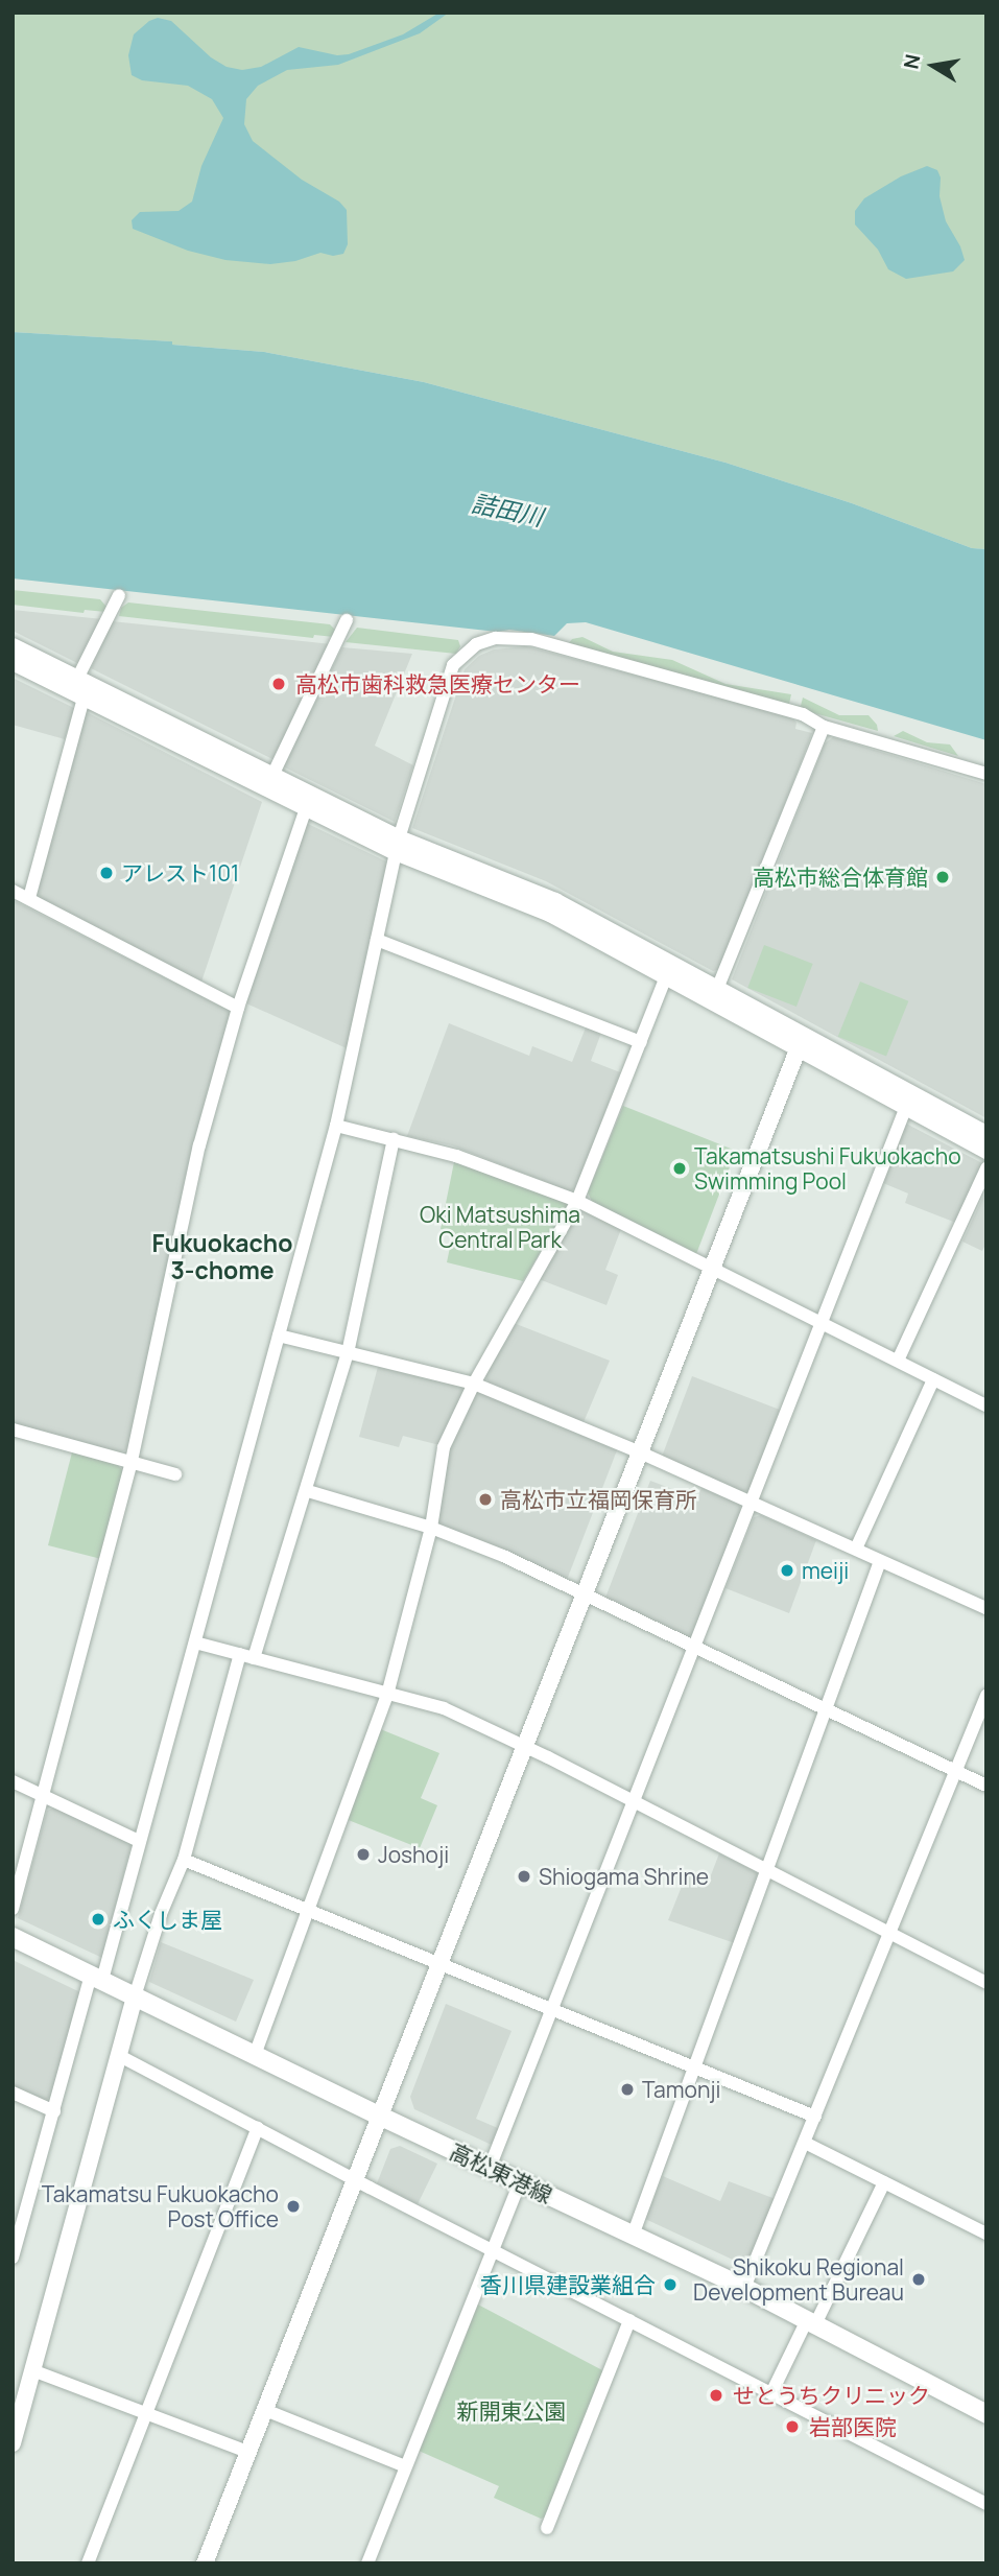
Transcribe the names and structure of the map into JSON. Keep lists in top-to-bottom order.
{
  "streets": {
    "main road": ["高松東港線"]
  },
  "districts": ["Fukuokacho 3-chome"],
  "water": ["詰田川"],
  "parks": ["Oki Matsushima Central Park", "新開東公園"],
  "places": [
    "高松市歯科救急医療センター",
    "アレスト101",
    "高松市総合体育館",
    "Takamatsushi Fukuokacho Swimming Pool",
    "高松市立福岡保育所",
    "meiji",
    "Joshoji",
    "Shiogama Shrine",
    "ふくしま屋",
    "Tamonji",
    "Takamatsu Fukuokacho Post Office",
    "Shikoku Regional Development Bureau",
    "香川県建設業組合",
    "せとうちクリニック",
    "岩部医院"
  ],
  "north": "left"
}
